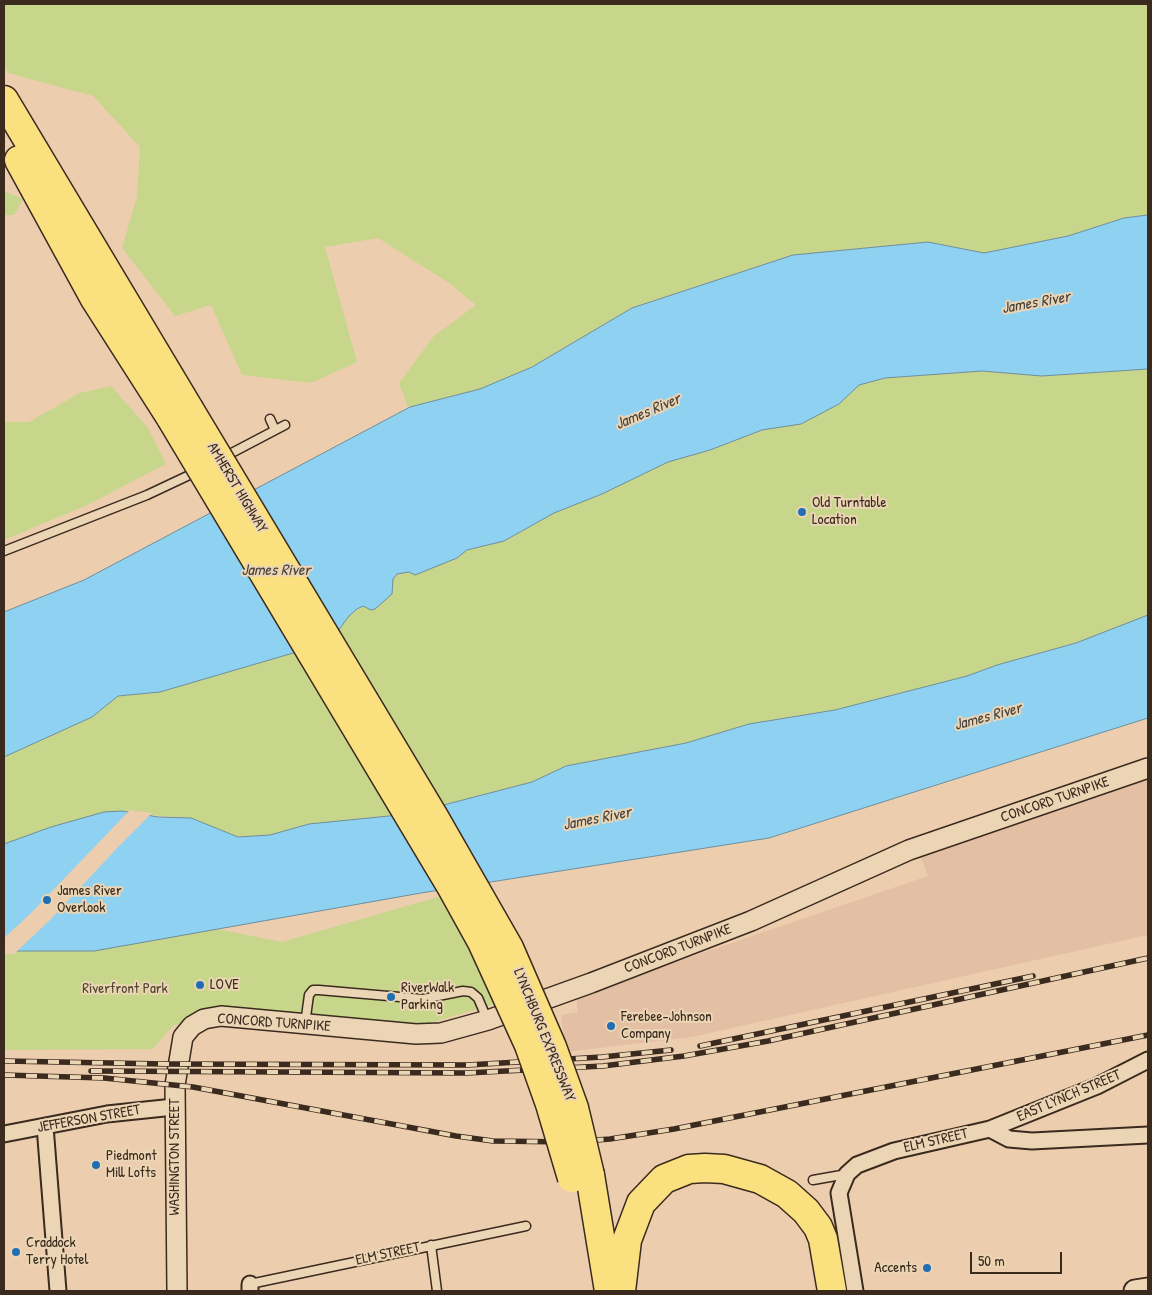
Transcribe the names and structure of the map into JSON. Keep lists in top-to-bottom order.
{
  "streets": {
    "highway": ["AMHERST HIGHWAY", "LYNCHBURG EXPRESSWAY"],
    "street": [
      "CONCORD TURNPIKE",
      "EAST LYNCH STREET",
      "JEFFERSON STREET",
      "ELM STREET",
      "WASHINGTON STREET"
    ]
  },
  "crossings": [
    ["AMHERST HIGHWAY", "LYNCHBURG EXPRESSWAY"],
    ["CONCORD TURNPIKE", "WASHINGTON STREET"],
    ["EAST LYNCH STREET", "ELM STREET"],
    ["JEFFERSON STREET", "WASHINGTON STREET"]
  ],
  "water": ["James River"],
  "parks": ["Riverfront Park"],
  "places": [
    "Old Turntable Location",
    "James River Overlook",
    "LOVE",
    "RiverWalk Parking",
    "Ferebee-Johnson Company",
    "Piedmont Mill Lofts",
    "Craddock Terry Hotel",
    "Accents"
  ],
  "scale_bar": "50 m"
}
